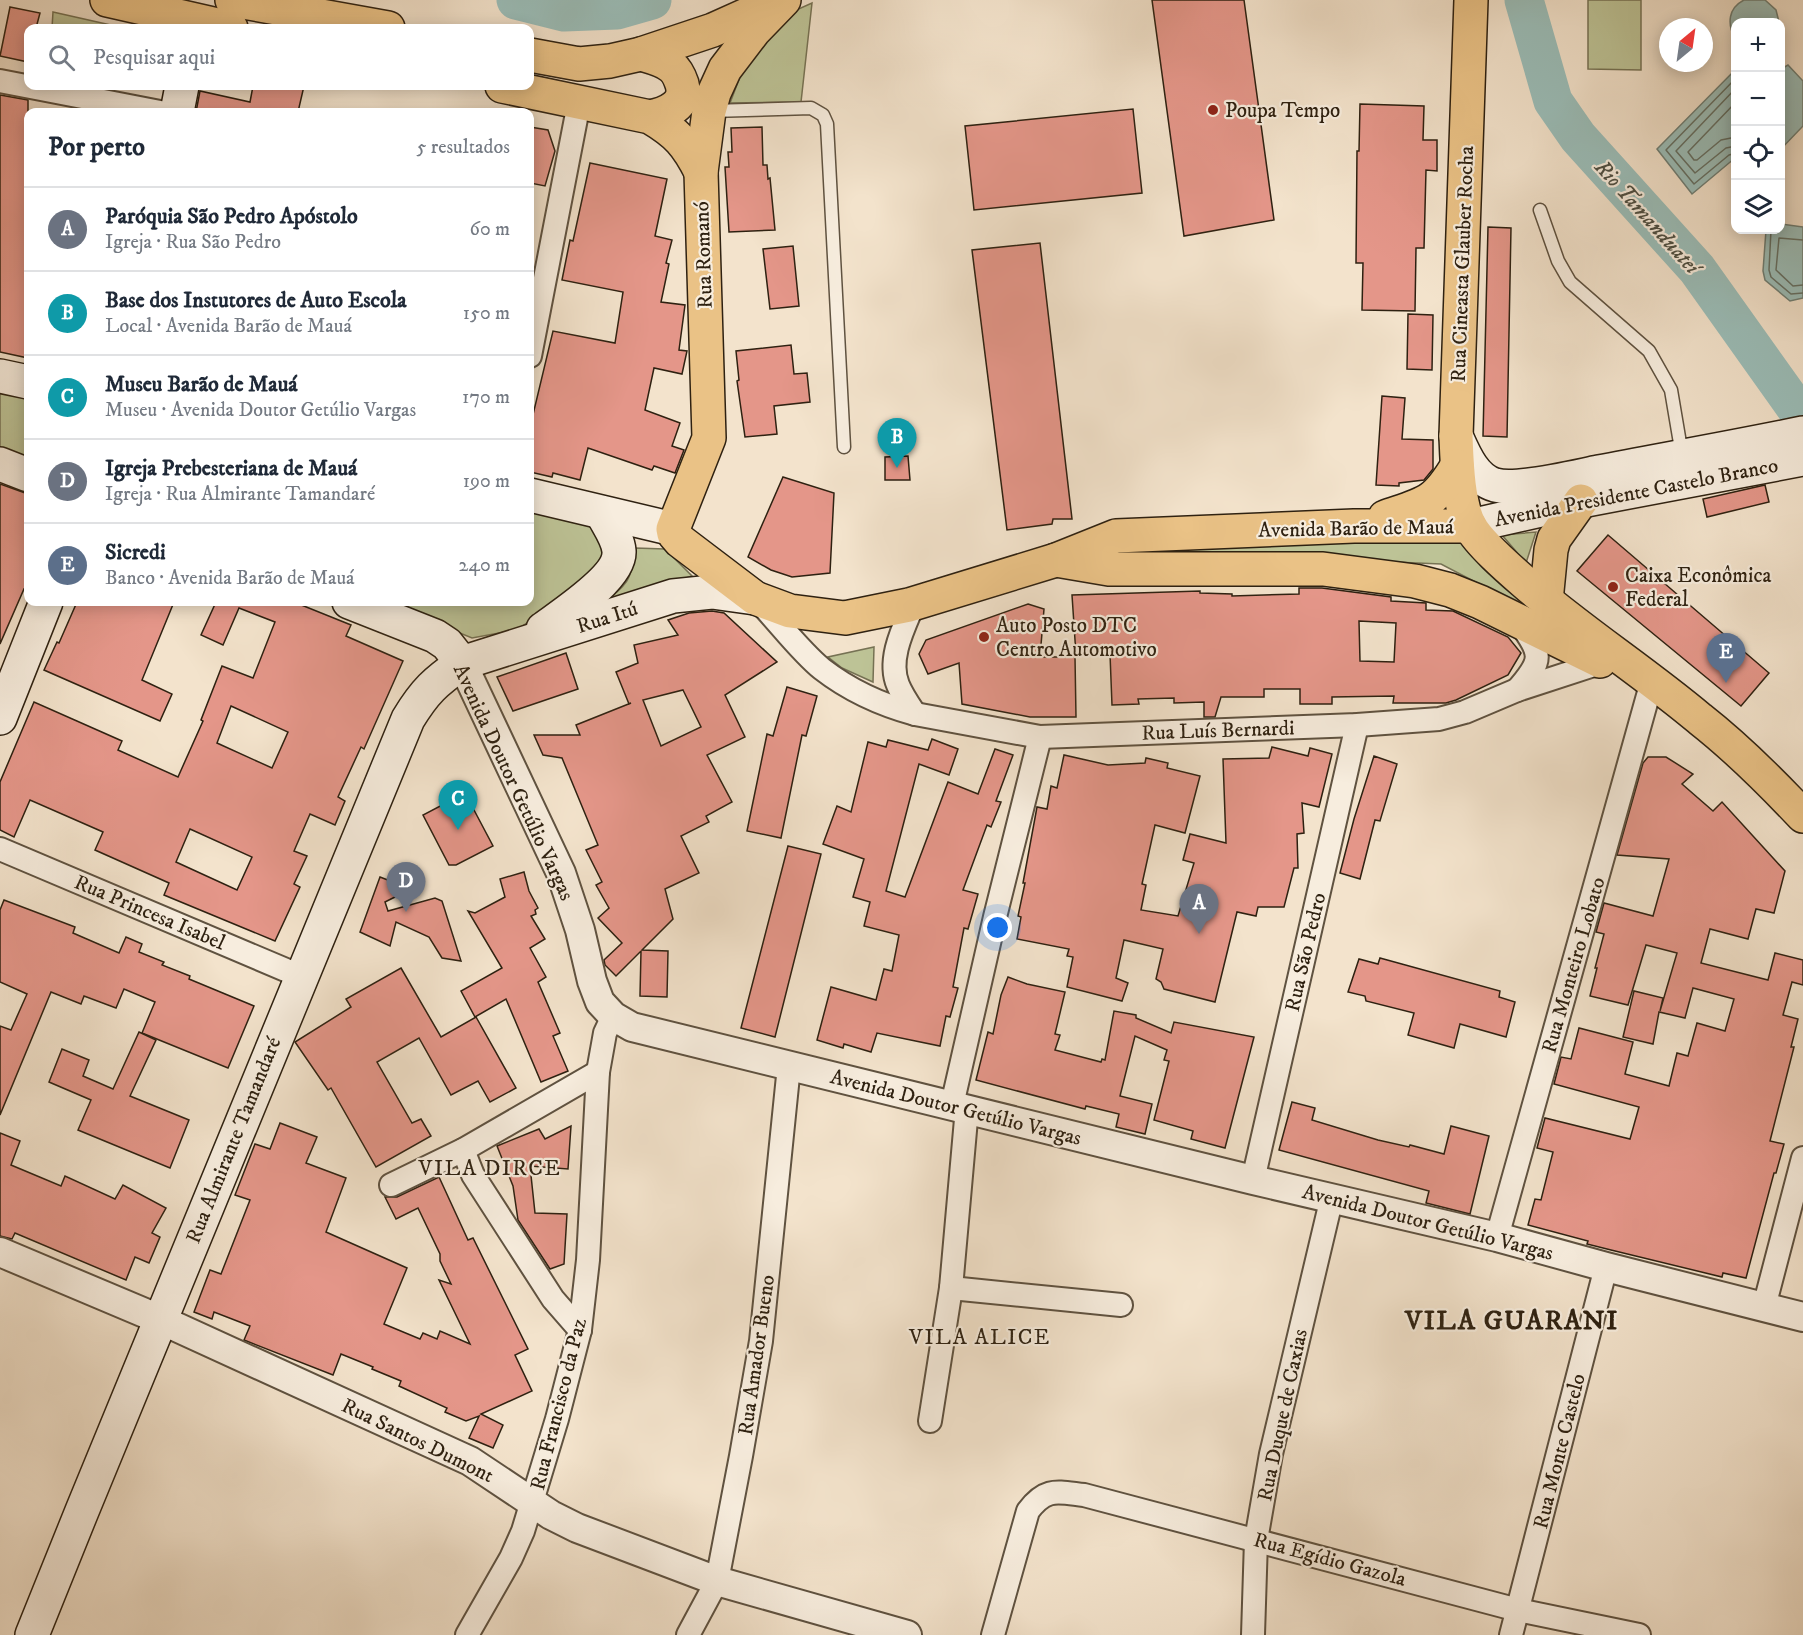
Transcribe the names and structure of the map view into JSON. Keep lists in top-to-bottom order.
{
  "streets": {
    "main road": [
      "Rua Romanó",
      "Rua Cineasta Glauber Rocha",
      "Avenida Presidente Castelo Branco",
      "Avenida Barão de Mauá",
      "Rua Itú",
      "Avenida Doutor Getúlio Vargas",
      "Rua Almirante Tamandaré"
    ],
    "street": [
      "Rua Luís Bernardi",
      "Rua Princesa Isabel",
      "Rua São Pedro",
      "Rua Monteiro Lobato",
      "Rua Amador Bueno",
      "Rua Francisco da Paz",
      "Rua Duque de Caxias",
      "Rua Santos Dumont",
      "Rua Monte Castelo",
      "Rua Egídio Gazola"
    ]
  },
  "crossings": [
    ["Rua Romanó", "Avenida Barão de Mauá"],
    ["Rua Cineasta Glauber Rocha", "Avenida Presidente Castelo Branco"],
    ["Rua Cineasta Glauber Rocha", "Avenida Barão de Mauá"],
    ["Avenida Presidente Castelo Branco", "Avenida Barão de Mauá"],
    ["Avenida Barão de Mauá", "Rua Itú"],
    ["Avenida Barão de Mauá", "Rua Luís Bernardi"],
    ["Avenida Barão de Mauá", "Rua Monteiro Lobato"],
    ["Rua Itú", "Rua Luís Bernardi"],
    ["Rua Itú", "Avenida Doutor Getúlio Vargas"],
    ["Rua Itú", "Rua Almirante Tamandaré"],
    ["Rua Luís Bernardi", "Rua São Pedro"],
    ["Avenida Doutor Getúlio Vargas", "Rua São Pedro"],
    ["Avenida Doutor Getúlio Vargas", "Rua Monteiro Lobato"],
    ["Avenida Doutor Getúlio Vargas", "Rua Almirante Tamandaré"],
    ["Avenida Doutor Getúlio Vargas", "Rua Amador Bueno"],
    ["Avenida Doutor Getúlio Vargas", "Rua Francisco da Paz"],
    ["Avenida Doutor Getúlio Vargas", "Rua Duque de Caxias"],
    ["Avenida Doutor Getúlio Vargas", "Rua Monte Castelo"],
    ["Rua Princesa Isabel", "Rua Almirante Tamandaré"],
    ["Rua Almirante Tamandaré", "Rua Santos Dumont"],
    ["Rua Amador Bueno", "Rua Santos Dumont"],
    ["Rua Francisco da Paz", "Rua Santos Dumont"],
    ["Rua Duque de Caxias", "Rua Egídio Gazola"],
    ["Rua Monte Castelo", "Rua Egídio Gazola"]
  ],
  "districts": ["VILA DIRCE", "VILA GUARANI", "VILA ALICE"],
  "water": ["Rio Tamanduateí"],
  "places": ["Poupa Tempo", "Caixa Econômica Federal", "Auto Posto DTC Centro Automotivo"],
  "north": "top right",
  "page": {
    "map_buttons": ["+", "−"],
    "search": "Pesquisar aqui",
    "heading": ["Por perto", "5 resultados"],
    "list": [
      {
        "mark": "A",
        "name": "Paróquia São Pedro Apóstolo",
        "note": "Igreja · Rua São Pedro",
        "value": "60 m"
      },
      {
        "mark": "B",
        "name": "Base dos Instutores de Auto Escola",
        "note": "Local · Avenida Barão de Mauá",
        "value": "150 m"
      },
      {
        "mark": "C",
        "name": "Museu Barão de Mauá",
        "note": "Museu · Avenida Doutor Getúlio Vargas",
        "value": "170 m"
      },
      {
        "mark": "D",
        "name": "Igreja Prebesteriana de Mauá",
        "note": "Igreja · Rua Almirante Tamandaré",
        "value": "190 m"
      },
      {
        "mark": "E",
        "name": "Sicredi",
        "note": "Banco · Avenida Barão de Mauá",
        "value": "240 m"
      }
    ],
    "pins": [
      "B",
      "E",
      "C",
      "D",
      "A"
    ]
  }
}
